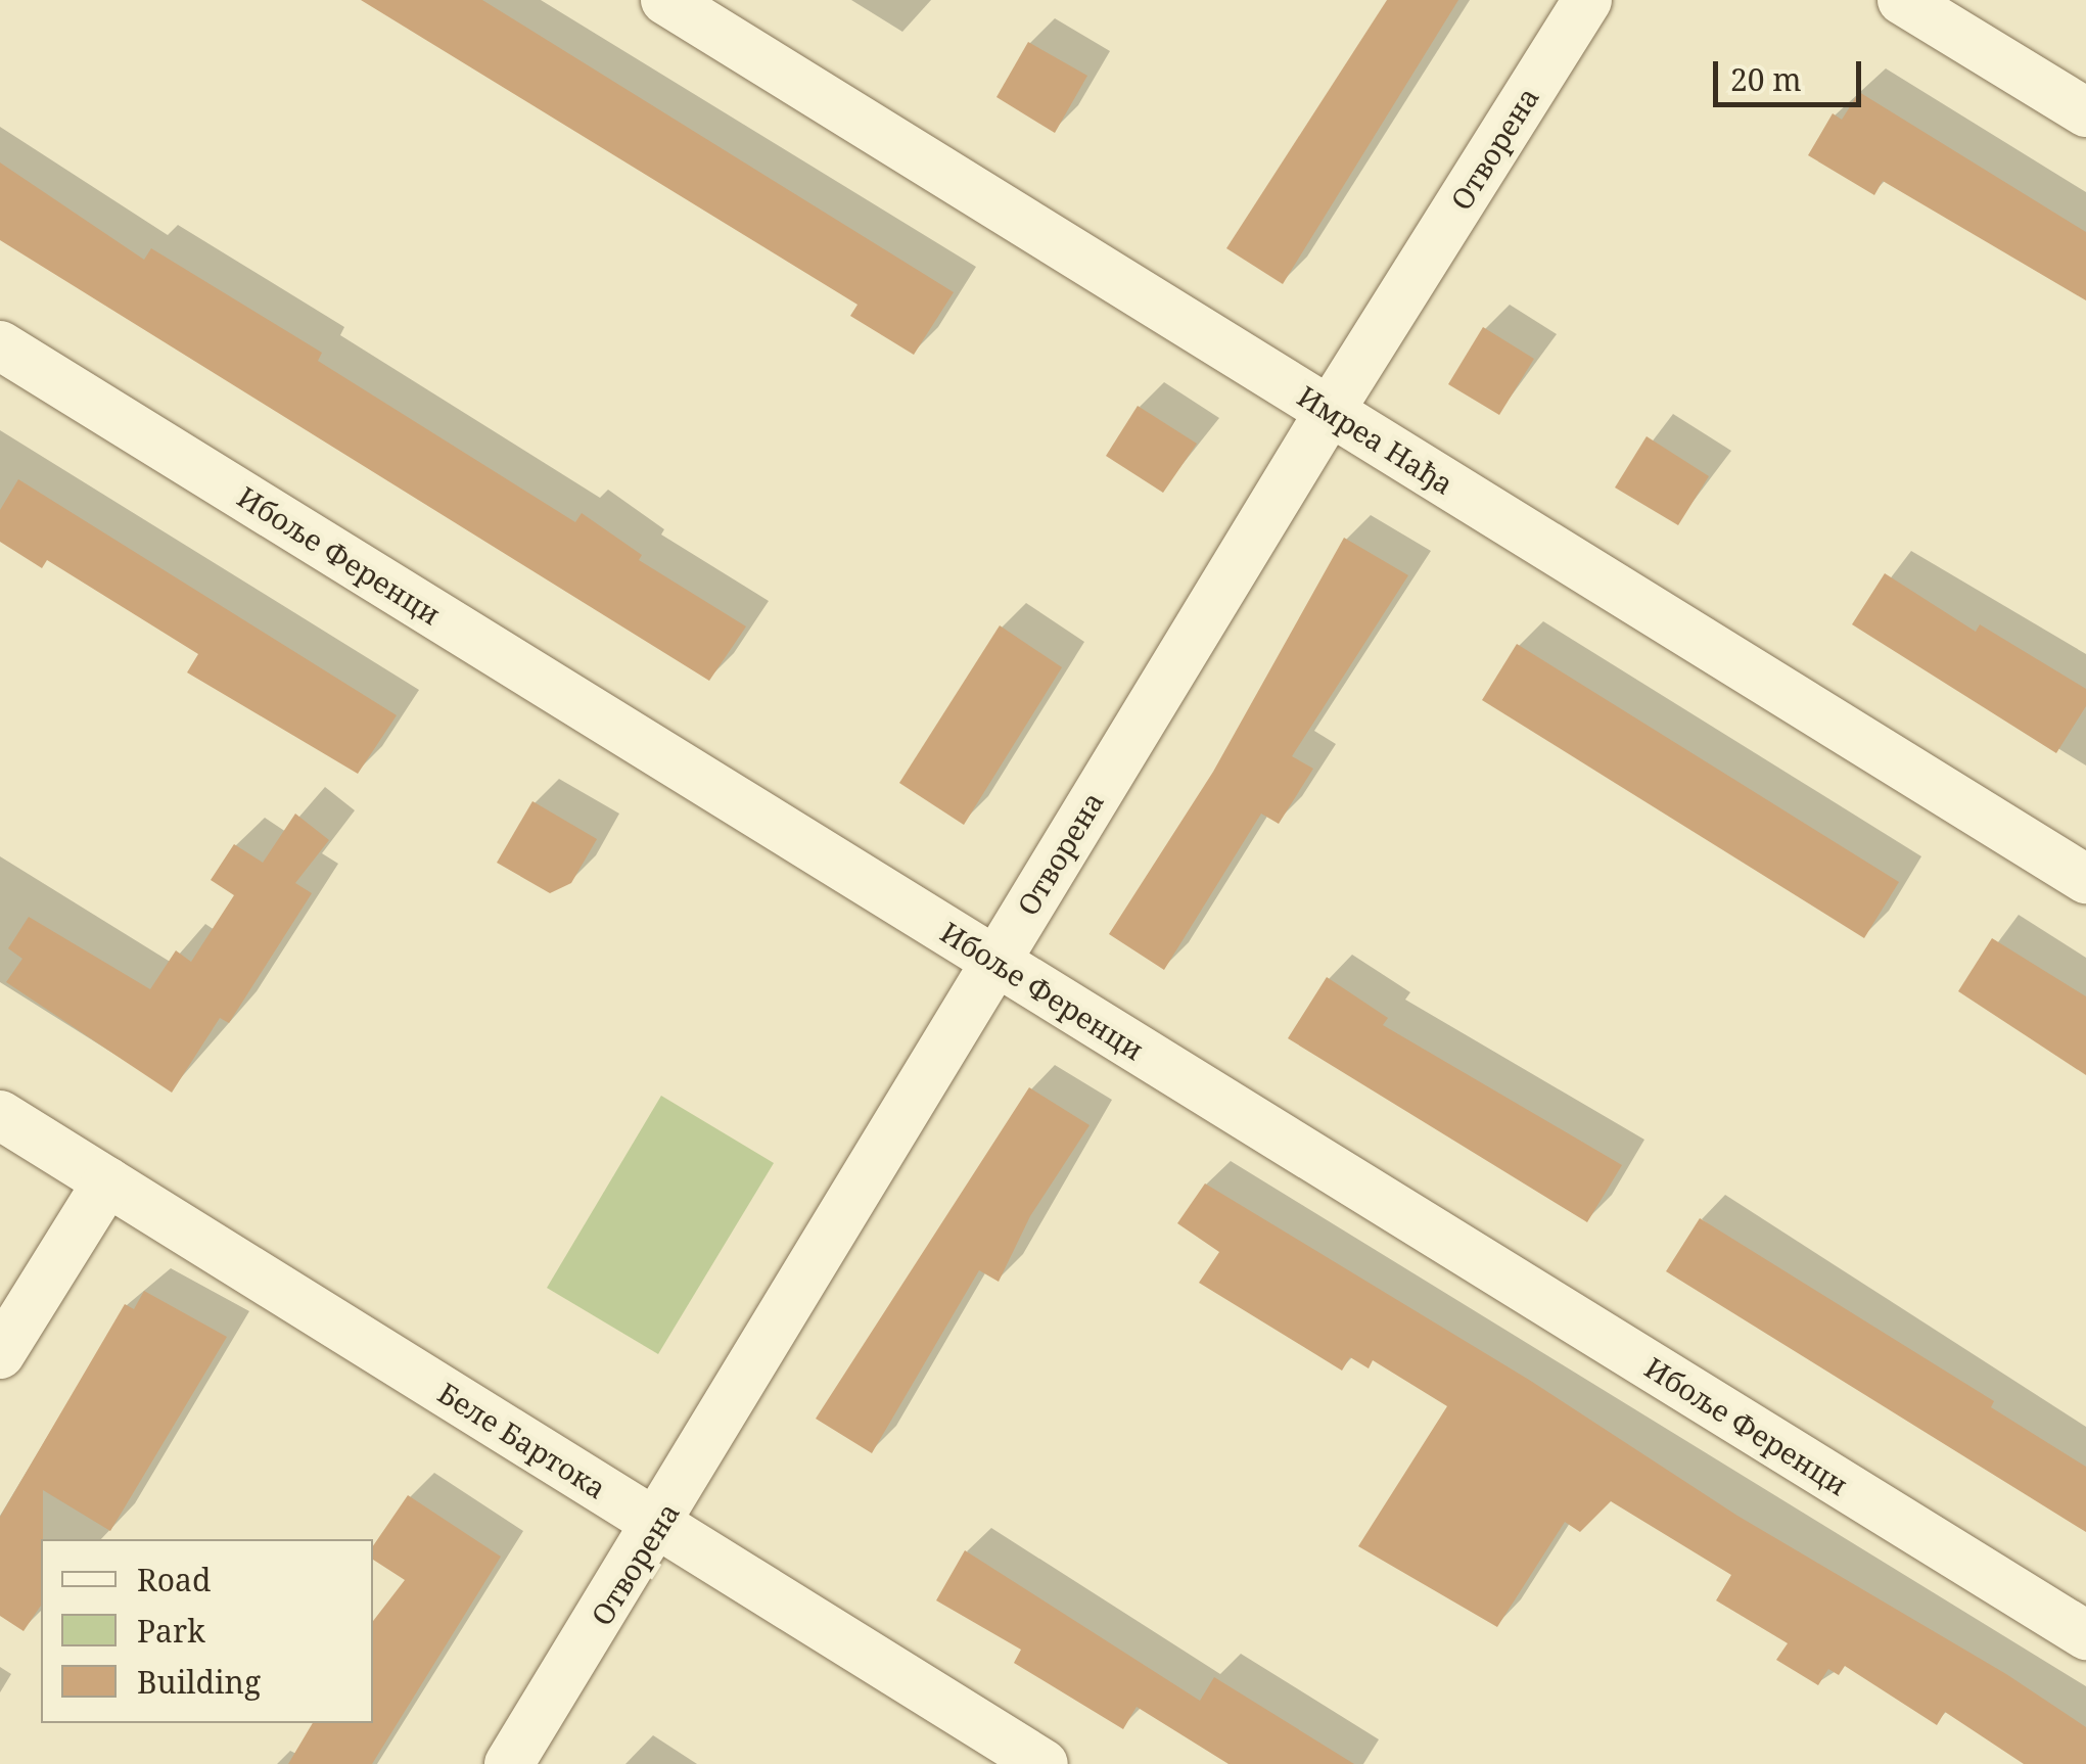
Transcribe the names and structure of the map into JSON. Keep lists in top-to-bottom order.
{
  "streets": {
    "street": [
      "Отворена",
      "Имреа Нађа",
      "Ибоље Ференци",
      "Беле Бартока"
    ]
  },
  "crossings": [
    ["Отворена", "Имреа Нађа"],
    ["Отворена", "Ибоље Ференци"],
    ["Отворена", "Беле Бартока"]
  ],
  "legend": ["Road", "Park", "Building"],
  "scale_bar": "20 m"
}
